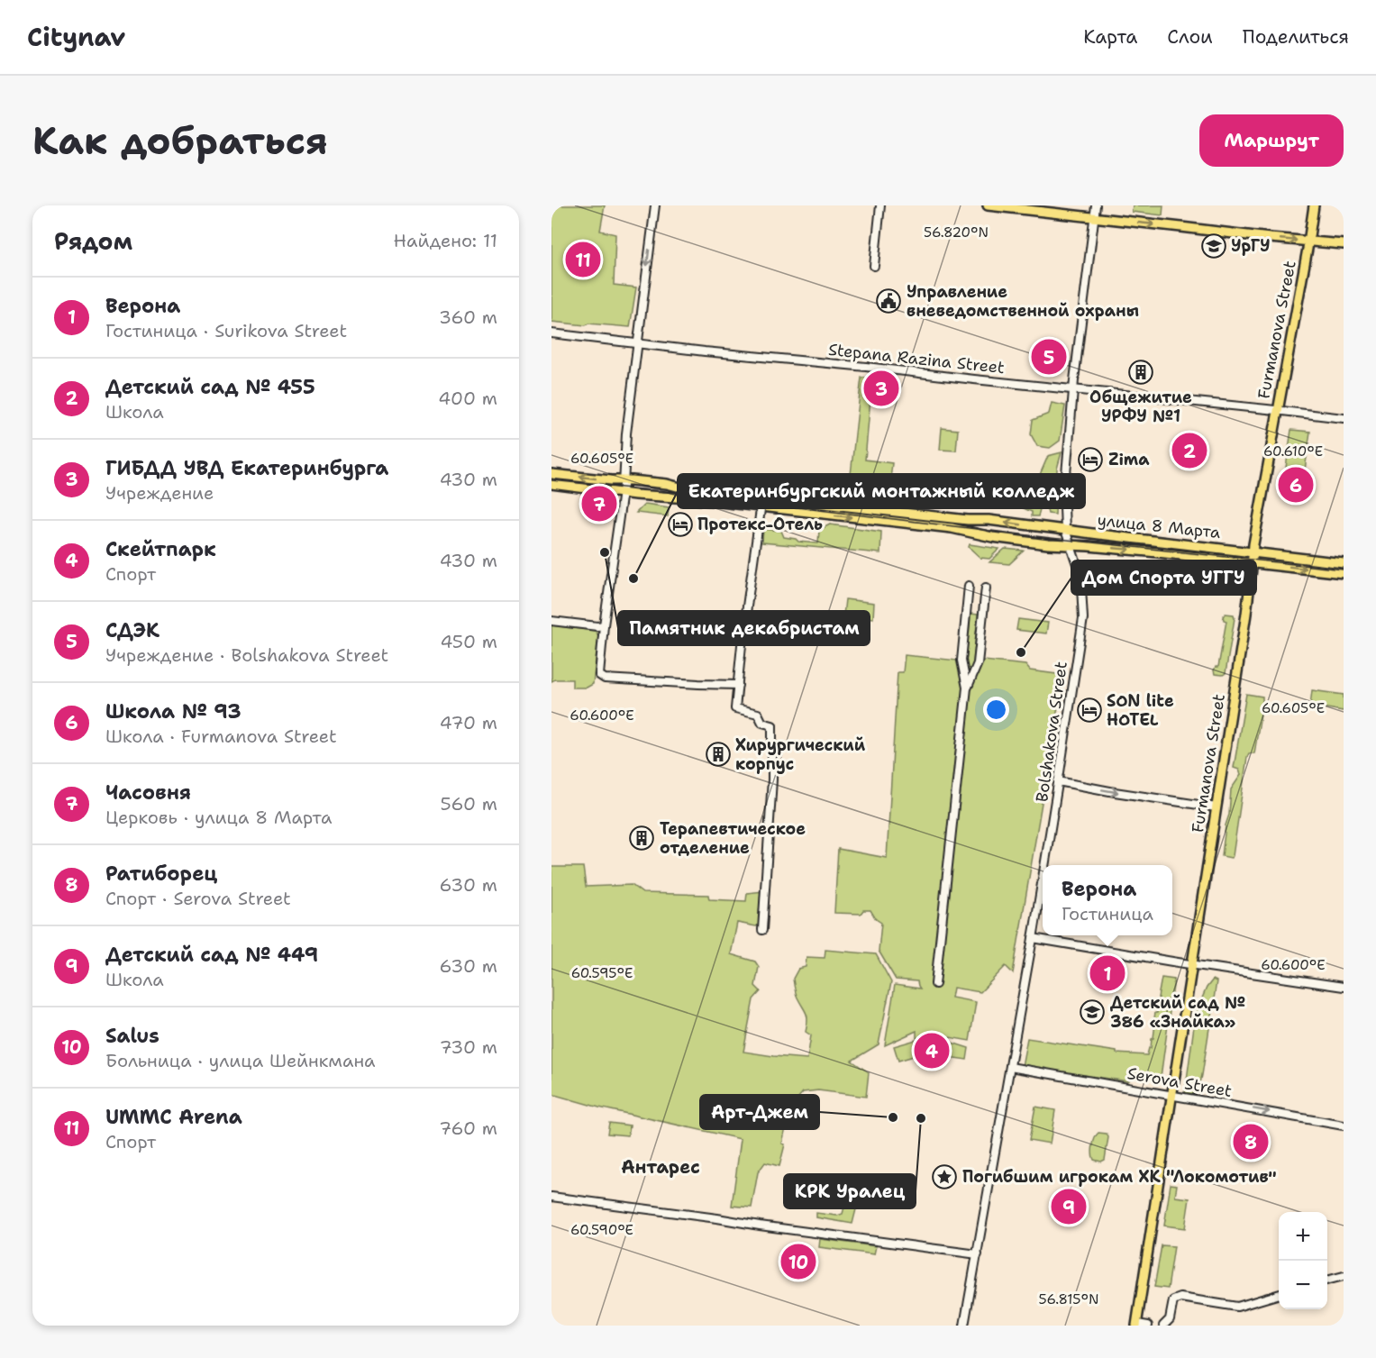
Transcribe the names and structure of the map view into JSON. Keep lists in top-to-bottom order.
{
  "streets": {
    "main road": ["Furmanova Street", "улица 8 Марта"],
    "street": ["Stepana Razina Street", "Bolshakova Street", "Serova Street"]
  },
  "crossings": [
    ["Furmanova Street", "Stepana Razina Street"],
    ["Furmanova Street", "улица 8 Марта"],
    ["Furmanova Street", "Serova Street"],
    ["Stepana Razina Street", "Bolshakova Street"],
    ["улица 8 Марта", "Bolshakova Street"],
    ["Bolshakova Street", "Serova Street"]
  ],
  "one_way": ["Serova Street"],
  "districts": ["Антарес"],
  "places": {
    "school or university": ["УрГУ", "Детский сад № 386 «Знайка»"],
    "public building": ["Управление вневедомственной охраны"],
    "building": ["Общежитие УРФУ №1", "Хирургический корпус", "Терапевтическое отделение"],
    "hotel": ["Zima", "Протекс-Отель", "SON lite HOTEL"],
    "other": [
      "Памятник декабристам",
      "Екатеринбургский монтажный колледж",
      "Дом Спорта УГГУ",
      "Арт-Джем",
      "КРК Уралец"
    ],
    "place": ["Погибшим игрокам ХК \"Локомотив\""]
  },
  "page": {
    "header": "Citynav",
    "nav": ["Карта", "Слои", "Поделиться"],
    "buttons": "Маршрут",
    "title": "Как добраться",
    "heading": ["Рядом", "Найдено: 11"],
    "pins": [
      "11",
      "5",
      "3",
      "2",
      "6",
      "7",
      "1",
      "4",
      "8",
      "9",
      "10"
    ],
    "list": [
      {
        "mark": "1",
        "name": "Верона",
        "note": "Гостиница · Surikova Street",
        "value": "360 m"
      },
      {
        "mark": "2",
        "name": "Детский сад № 455",
        "note": "Школа",
        "value": "400 m"
      },
      {
        "mark": "3",
        "name": "ГИБДД УВД Екатеринбурга",
        "note": "Учреждение",
        "value": "430 m"
      },
      {
        "mark": "4",
        "name": "Скейтпарк",
        "note": "Спорт",
        "value": "430 m"
      },
      {
        "mark": "5",
        "name": "СДЭК",
        "note": "Учреждение · Bolshakova Street",
        "value": "450 m"
      },
      {
        "mark": "6",
        "name": "Школа № 93",
        "note": "Школа · Furmanova Street",
        "value": "470 m"
      },
      {
        "mark": "7",
        "name": "Часовня",
        "note": "Церковь · улица 8 Марта",
        "value": "560 m"
      },
      {
        "mark": "8",
        "name": "Ратиборец",
        "note": "Спорт · Serova Street",
        "value": "630 m"
      },
      {
        "mark": "9",
        "name": "Детский сад № 449",
        "note": "Школа",
        "value": "630 m"
      },
      {
        "mark": "10",
        "name": "Salus",
        "note": "Больница · улица Шейнкмана",
        "value": "730 m"
      },
      {
        "mark": "11",
        "name": "UMMC Arena",
        "note": "Спорт",
        "value": "760 m"
      }
    ],
    "popup": ["Верона", "Гостиница"],
    "map_buttons": ["+", "−"]
  },
  "coordinates": [
    "56.820°N",
    "60.610°E",
    "60.605°E",
    "60.600°E",
    "60.595°E",
    "60.590°E",
    "56.815°N"
  ]
}
